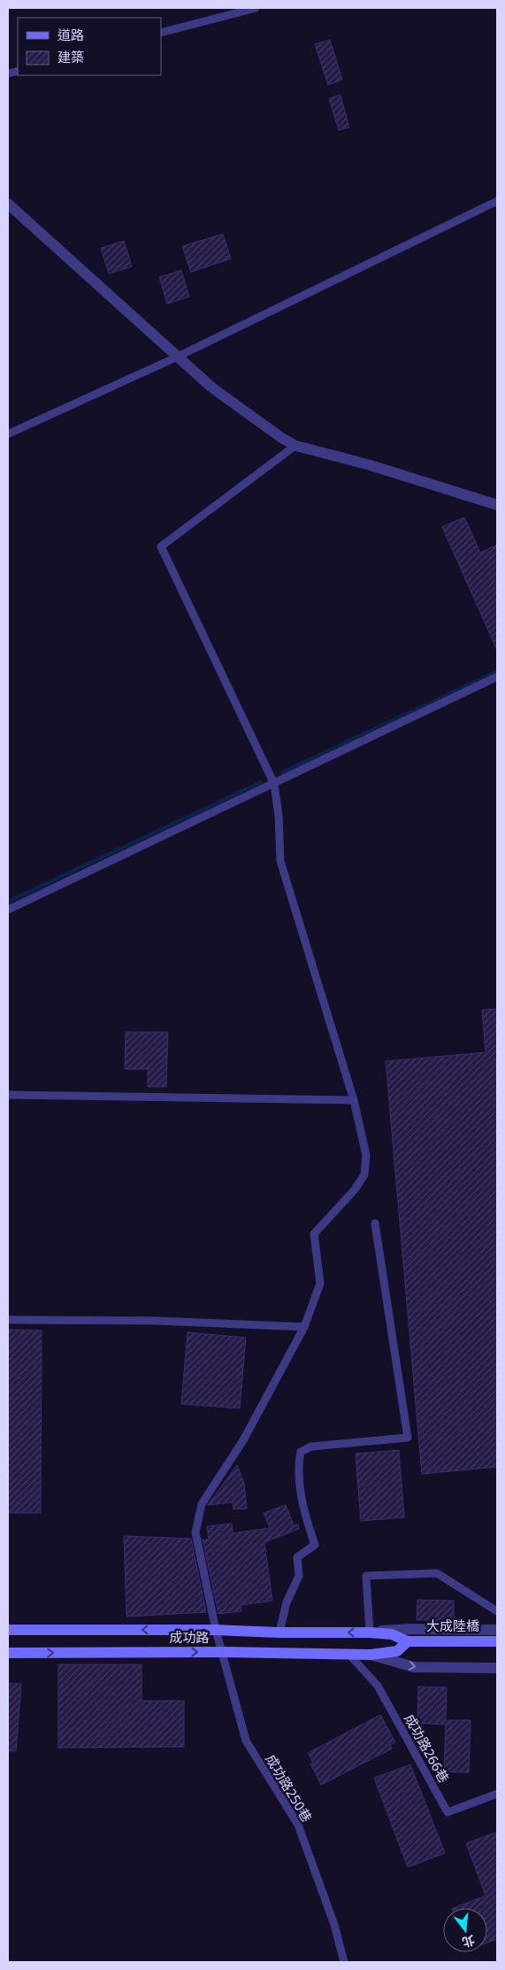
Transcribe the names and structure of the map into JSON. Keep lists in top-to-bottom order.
{
  "streets": {
    "main road": ["大成陸橋", "成功路"],
    "lane": ["成功路266巷", "成功路250巷"]
  },
  "crossings": [
    ["大成陸橋", "成功路"],
    ["成功路", "成功路266巷"],
    ["成功路", "成功路250巷"]
  ],
  "legend": ["道路", "建築"],
  "north": "bottom"
}
